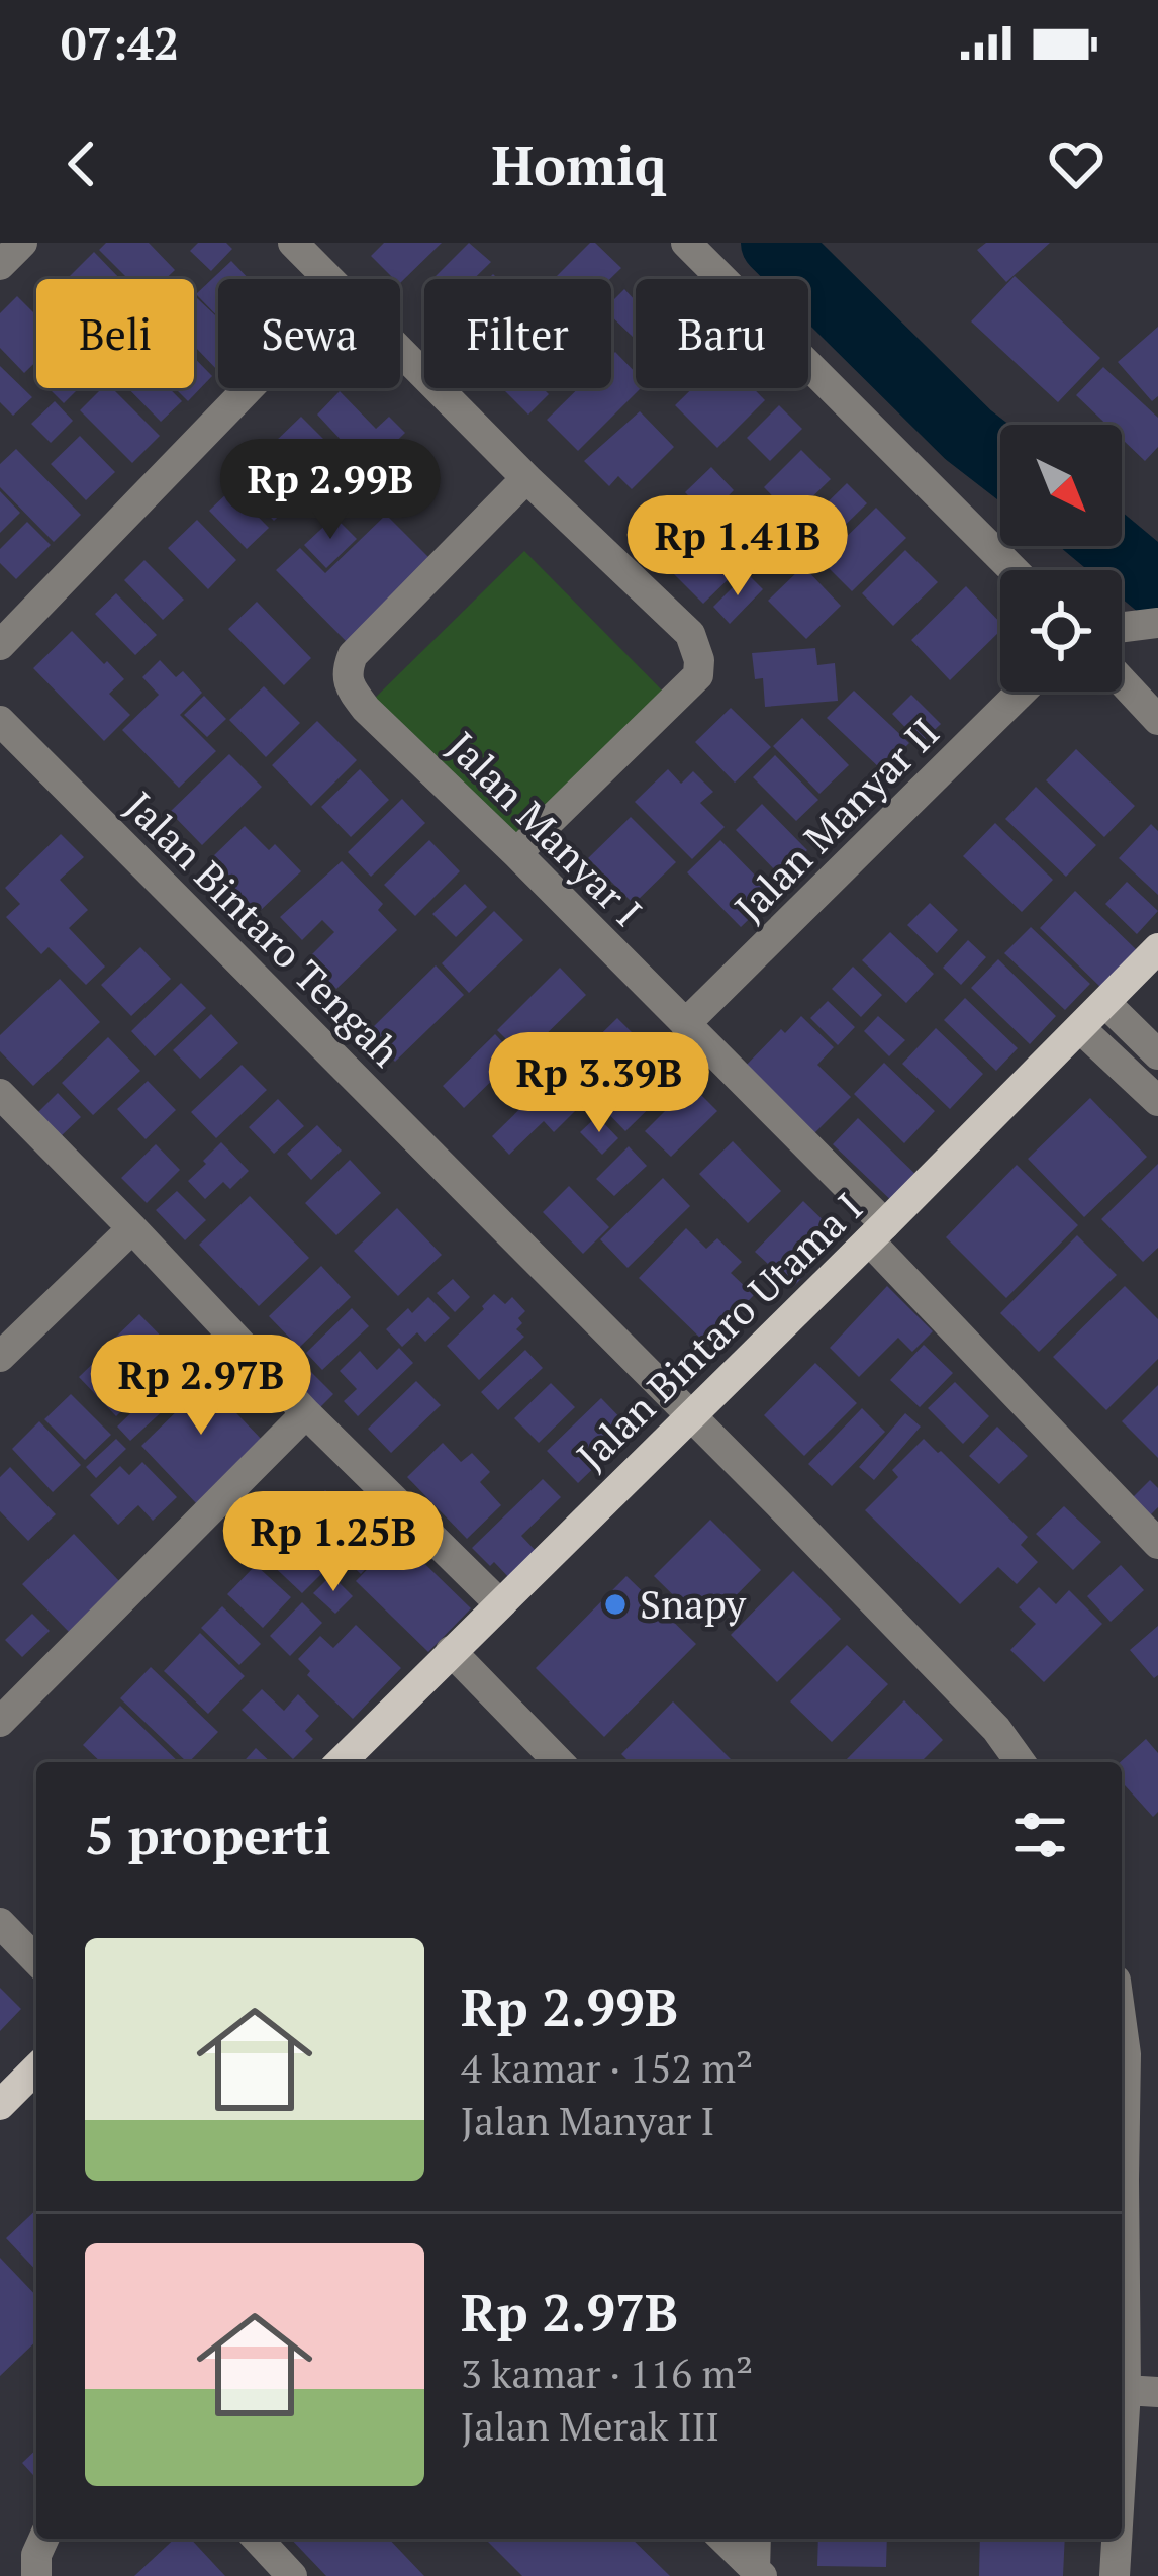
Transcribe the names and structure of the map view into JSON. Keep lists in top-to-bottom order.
{
  "streets": {
    "main road": ["Jalan Bintaro Utama I"],
    "street": ["Jalan Manyar II", "Jalan Manyar I", "Jalan Bintaro Tengah"]
  },
  "crossings": [
    ["Jalan Manyar II", "Jalan Manyar I"],
    ["Jalan Manyar I", "Jalan Bintaro Utama I"],
    ["Jalan Bintaro Tengah", "Jalan Bintaro Utama I"]
  ],
  "places": ["Snapy"],
  "north": "bottom right",
  "page": {
    "status": "07:42",
    "header": "Homiq",
    "chip": [
      "Beli",
      "Sewa",
      "Filter",
      "Baru"
    ],
    "price": [
      "Rp 2.99B",
      "Rp 1.41B",
      "Rp 3.39B",
      "Rp 2.97B",
      "Rp 1.25B"
    ],
    "heading": "5 properti",
    "list": [
      {
        "name": "Rp 2.99B",
        "note": "4 kamar · 152 m² · Jalan Manyar I"
      },
      {
        "name": "Rp 2.97B",
        "note": "3 kamar · 116 m² · Jalan Merak III"
      }
    ]
  }
}
